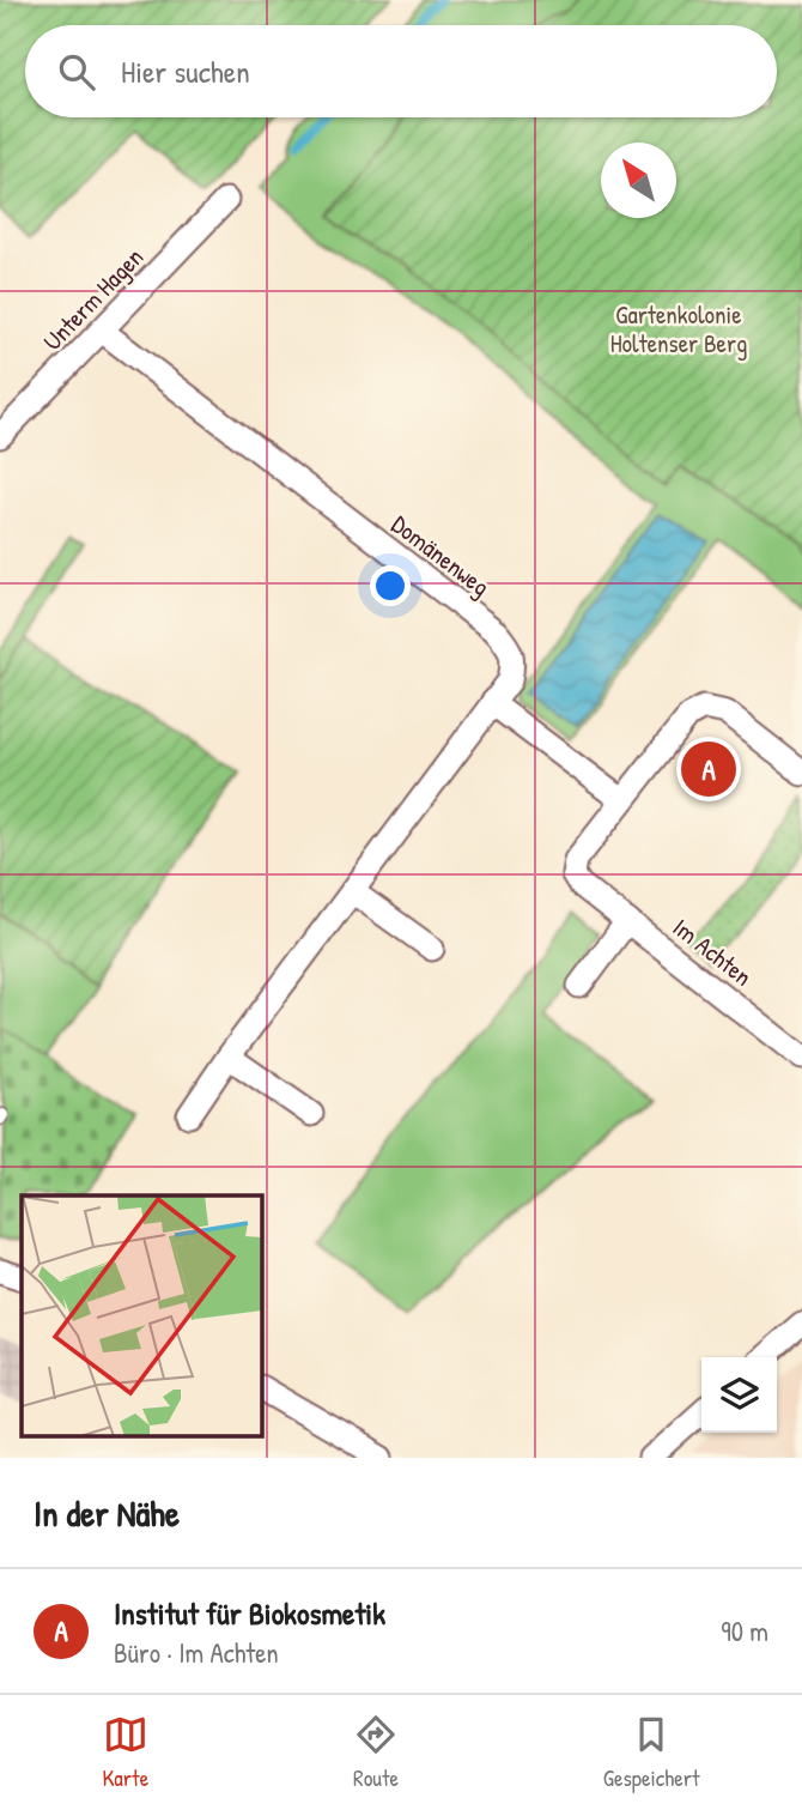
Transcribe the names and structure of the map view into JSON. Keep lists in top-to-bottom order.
{
  "streets": {
    "street": ["Unterm Hagen", "Domänenweg", "Im Achten"]
  },
  "crossings": [
    ["Unterm Hagen", "Domänenweg"]
  ],
  "parks": ["Gartenkolonie Holtenser Berg"],
  "north": "top left",
  "page": {
    "search": "Hier suchen",
    "pins": "A",
    "heading": "In der Nähe",
    "list": [
      {
        "mark": "A",
        "name": "Institut für Biokosmetik",
        "note": "Büro · Im Achten",
        "value": "90 m"
      }
    ],
    "nav": ["Karte", "Route", "Gespeichert"]
  }
}
